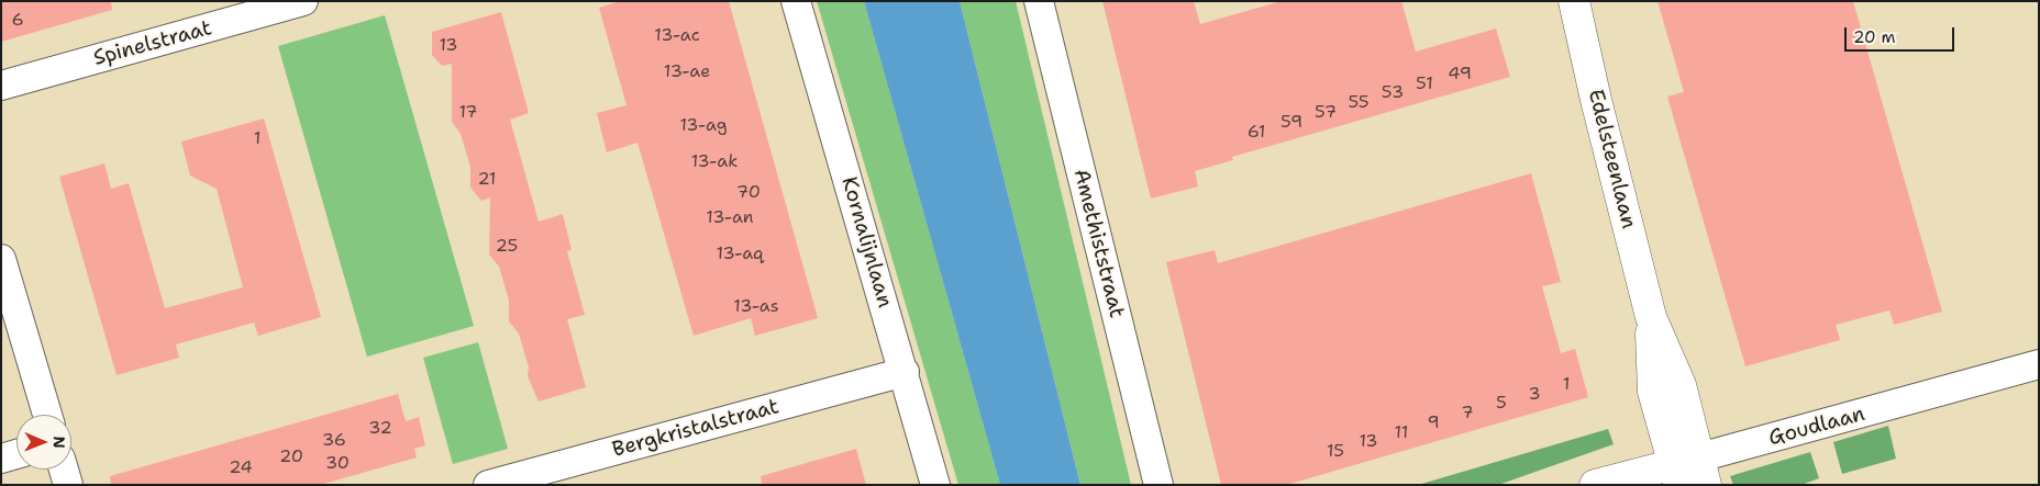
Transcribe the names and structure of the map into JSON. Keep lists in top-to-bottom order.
{
  "streets": {
    "street": [
      "Spinelstraat",
      "Edelsteenlaan",
      "Kornalijnlaan",
      "Amethiststraat",
      "Goudlaan",
      "Bergkristalstraat"
    ]
  },
  "crossings": [
    ["Edelsteenlaan", "Goudlaan"],
    ["Kornalijnlaan", "Bergkristalstraat"]
  ],
  "house_numbers": [
    "6",
    "13-ac",
    "13",
    "13-ae",
    "49",
    "51",
    "53",
    "55",
    "17",
    "57",
    "59",
    "13-ag",
    "61",
    "1",
    "13-ak",
    "21",
    "70",
    "13-an",
    "25",
    "13-aq",
    "13-as",
    "1",
    "3",
    "5",
    "7",
    "9",
    "32",
    "11",
    "36",
    "13",
    "15",
    "20",
    "30",
    "24"
  ],
  "scale_bar": "20 m",
  "north": "right"
}
